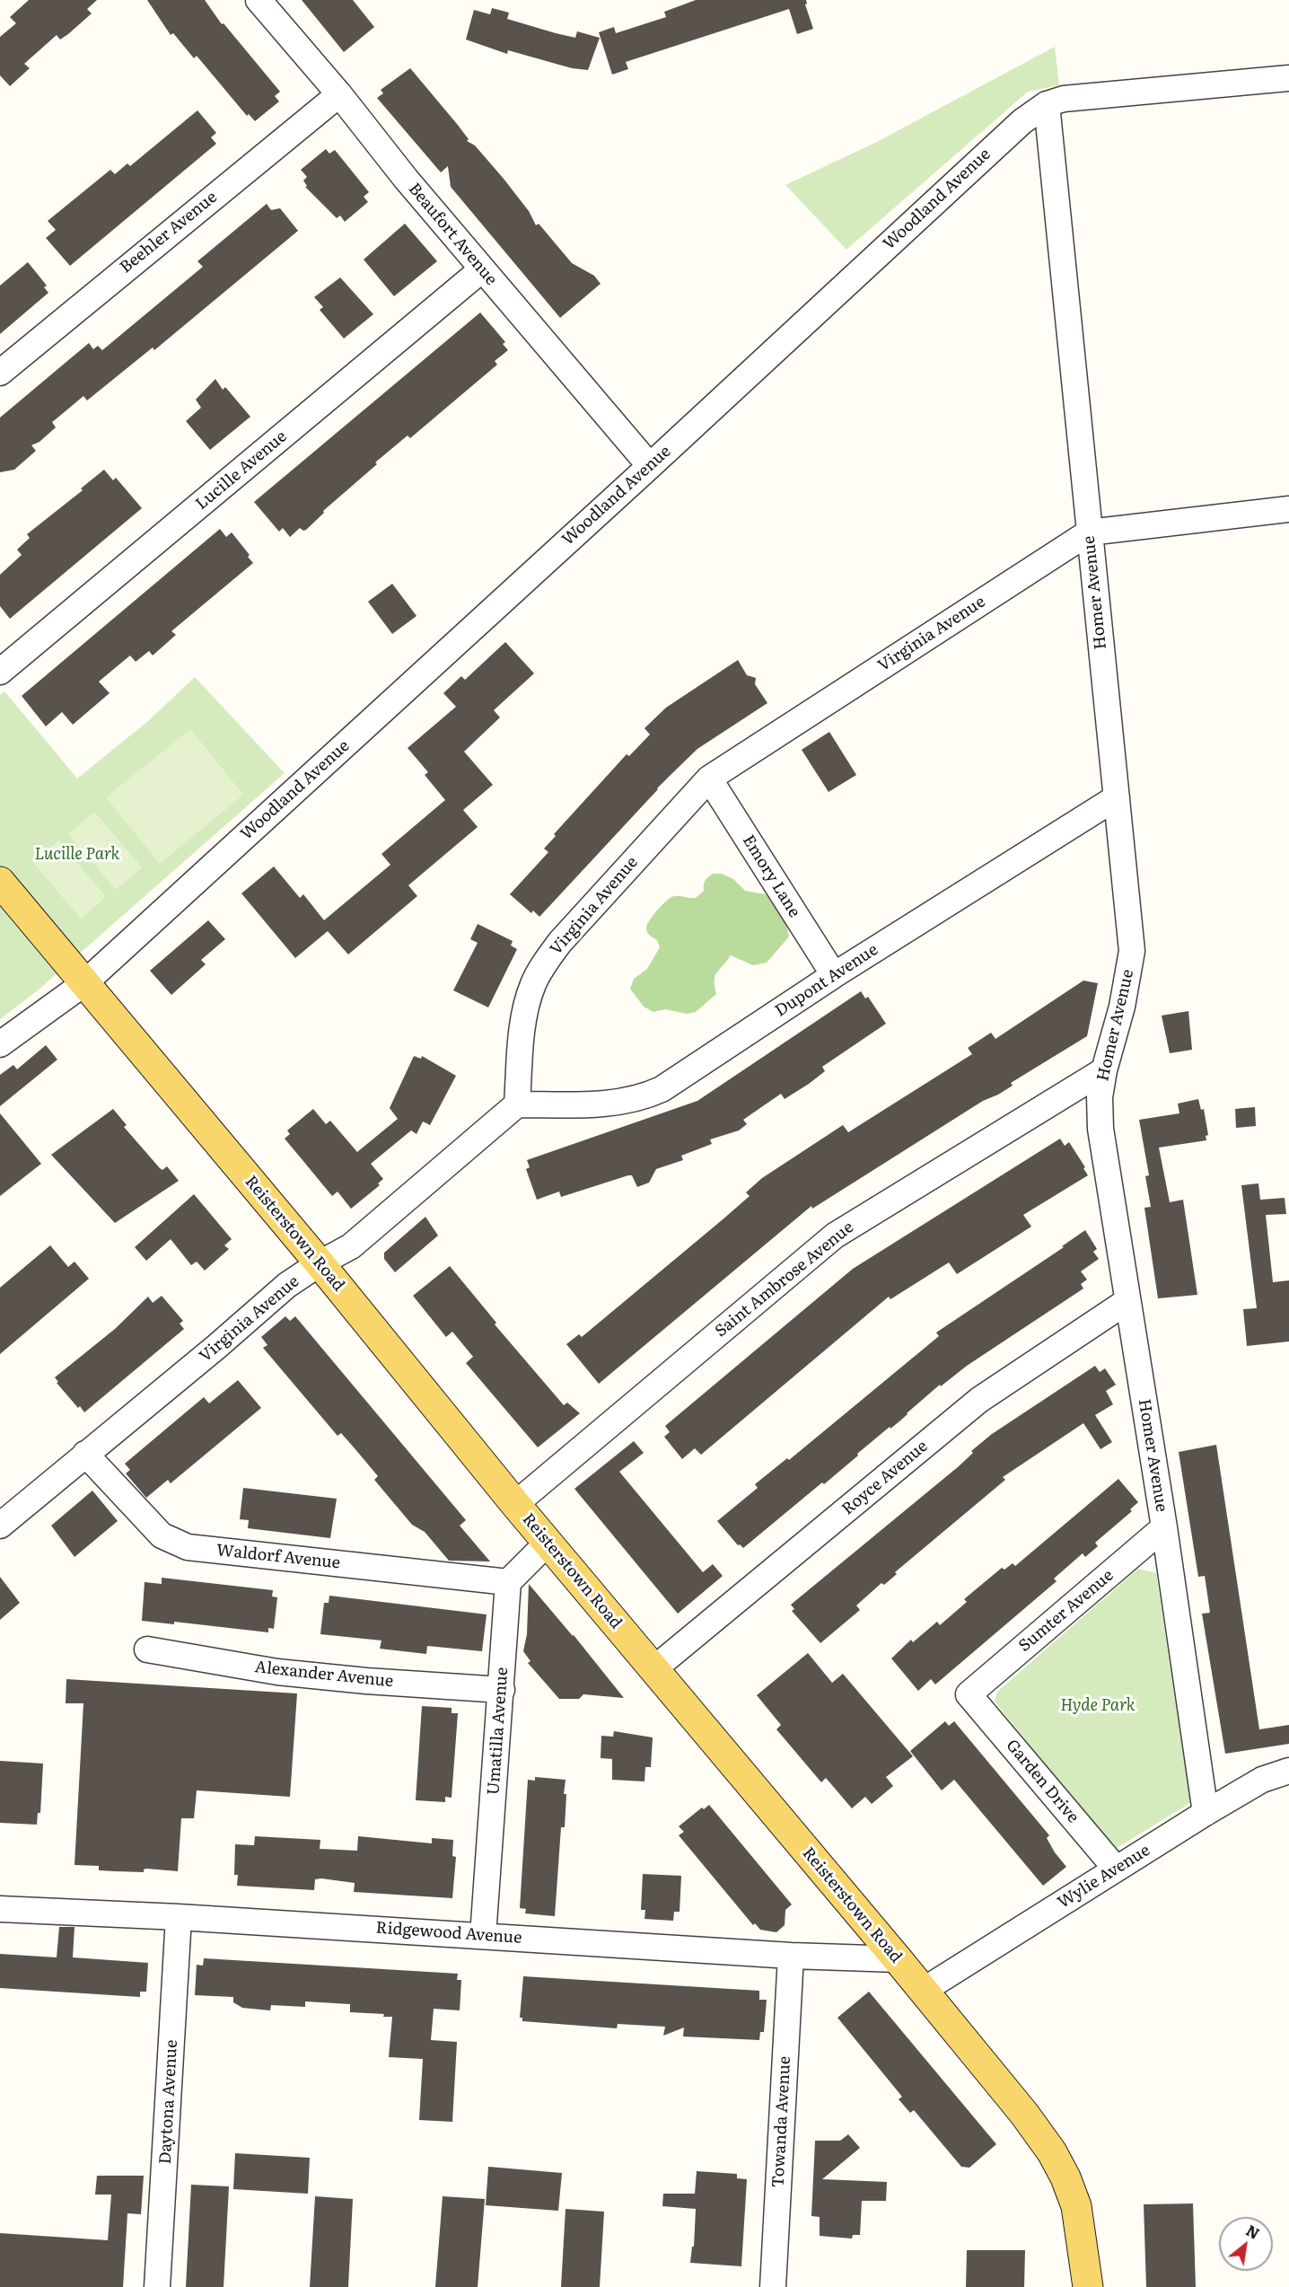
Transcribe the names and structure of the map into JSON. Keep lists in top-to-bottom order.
{
  "streets": {
    "main road": ["Reisterstown Road"],
    "street": [
      "Woodland Avenue",
      "Beehler Avenue",
      "Beaufort Avenue",
      "Lucille Avenue",
      "Homer Avenue",
      "Virginia Avenue",
      "Emory Lane",
      "Dupont Avenue",
      "Saint Ambrose Avenue",
      "Royce Avenue",
      "Waldorf Avenue",
      "Sumter Avenue",
      "Alexander Avenue",
      "Umatilla Avenue",
      "Garden Drive",
      "Wylie Avenue",
      "Ridgewood Avenue",
      "Daytona Avenue",
      "Towanda Avenue"
    ]
  },
  "crossings": [
    ["Woodland Avenue", "Beaufort Avenue"],
    ["Woodland Avenue", "Homer Avenue"],
    ["Woodland Avenue", "Reisterstown Road"],
    ["Beehler Avenue", "Beaufort Avenue"],
    ["Beaufort Avenue", "Lucille Avenue"],
    ["Homer Avenue", "Virginia Avenue"],
    ["Homer Avenue", "Dupont Avenue"],
    ["Homer Avenue", "Saint Ambrose Avenue"],
    ["Homer Avenue", "Royce Avenue"],
    ["Homer Avenue", "Sumter Avenue"],
    ["Homer Avenue", "Wylie Avenue"],
    ["Virginia Avenue", "Emory Lane"],
    ["Virginia Avenue", "Dupont Avenue"],
    ["Virginia Avenue", "Reisterstown Road"],
    ["Virginia Avenue", "Waldorf Avenue"],
    ["Emory Lane", "Dupont Avenue"],
    ["Reisterstown Road", "Saint Ambrose Avenue"],
    ["Reisterstown Road", "Royce Avenue"],
    ["Reisterstown Road", "Wylie Avenue"],
    ["Reisterstown Road", "Ridgewood Avenue"],
    ["Waldorf Avenue", "Umatilla Avenue"],
    ["Sumter Avenue", "Garden Drive"],
    ["Alexander Avenue", "Umatilla Avenue"],
    ["Umatilla Avenue", "Ridgewood Avenue"],
    ["Garden Drive", "Wylie Avenue"],
    ["Ridgewood Avenue", "Daytona Avenue"],
    ["Ridgewood Avenue", "Towanda Avenue"]
  ],
  "parks": ["Lucille Park", "Hyde Park"],
  "north": "top right"
}
